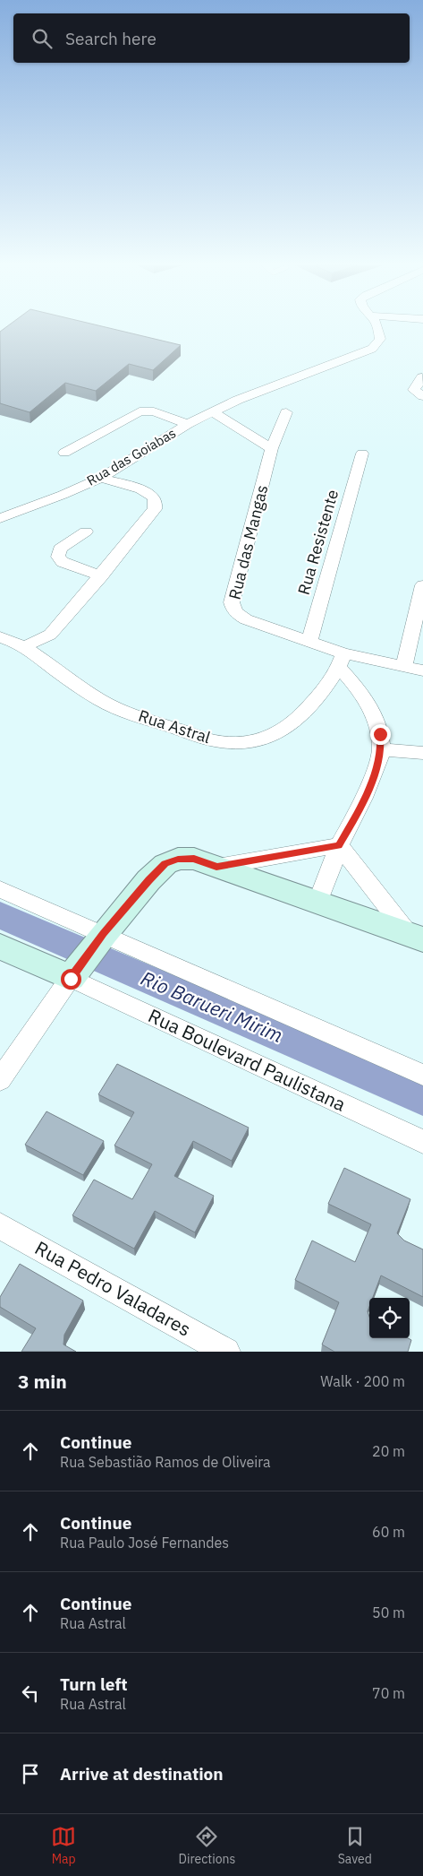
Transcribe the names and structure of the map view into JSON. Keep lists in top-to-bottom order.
{
  "streets": {
    "street": [
      "Rua das Goiabas",
      "Rua das Mangas",
      "Rua Resistente",
      "Rua Astral",
      "Rua Boulevard Paulistana",
      "Rua Pedro Valadares"
    ]
  },
  "crossings": [
    ["Rua das Mangas", "Rua Resistente"],
    ["Rua das Mangas", "Rua Astral"]
  ],
  "water": ["Rio Barueri Mirim"],
  "page": {
    "search": "Search here",
    "heading": ["3 min", "Walk · 200 m"],
    "list": [
      ["Continue", "Rua Sebastião Ramos de Oliveira", "20 m"],
      ["Continue", "Rua Paulo José Fernandes", "60 m"],
      ["Continue", "Rua Astral", "50 m"],
      ["Turn left", "Rua Astral", "70 m"],
      "Arrive at destination"
    ],
    "nav": ["Map", "Directions", "Saved"]
  }
}
